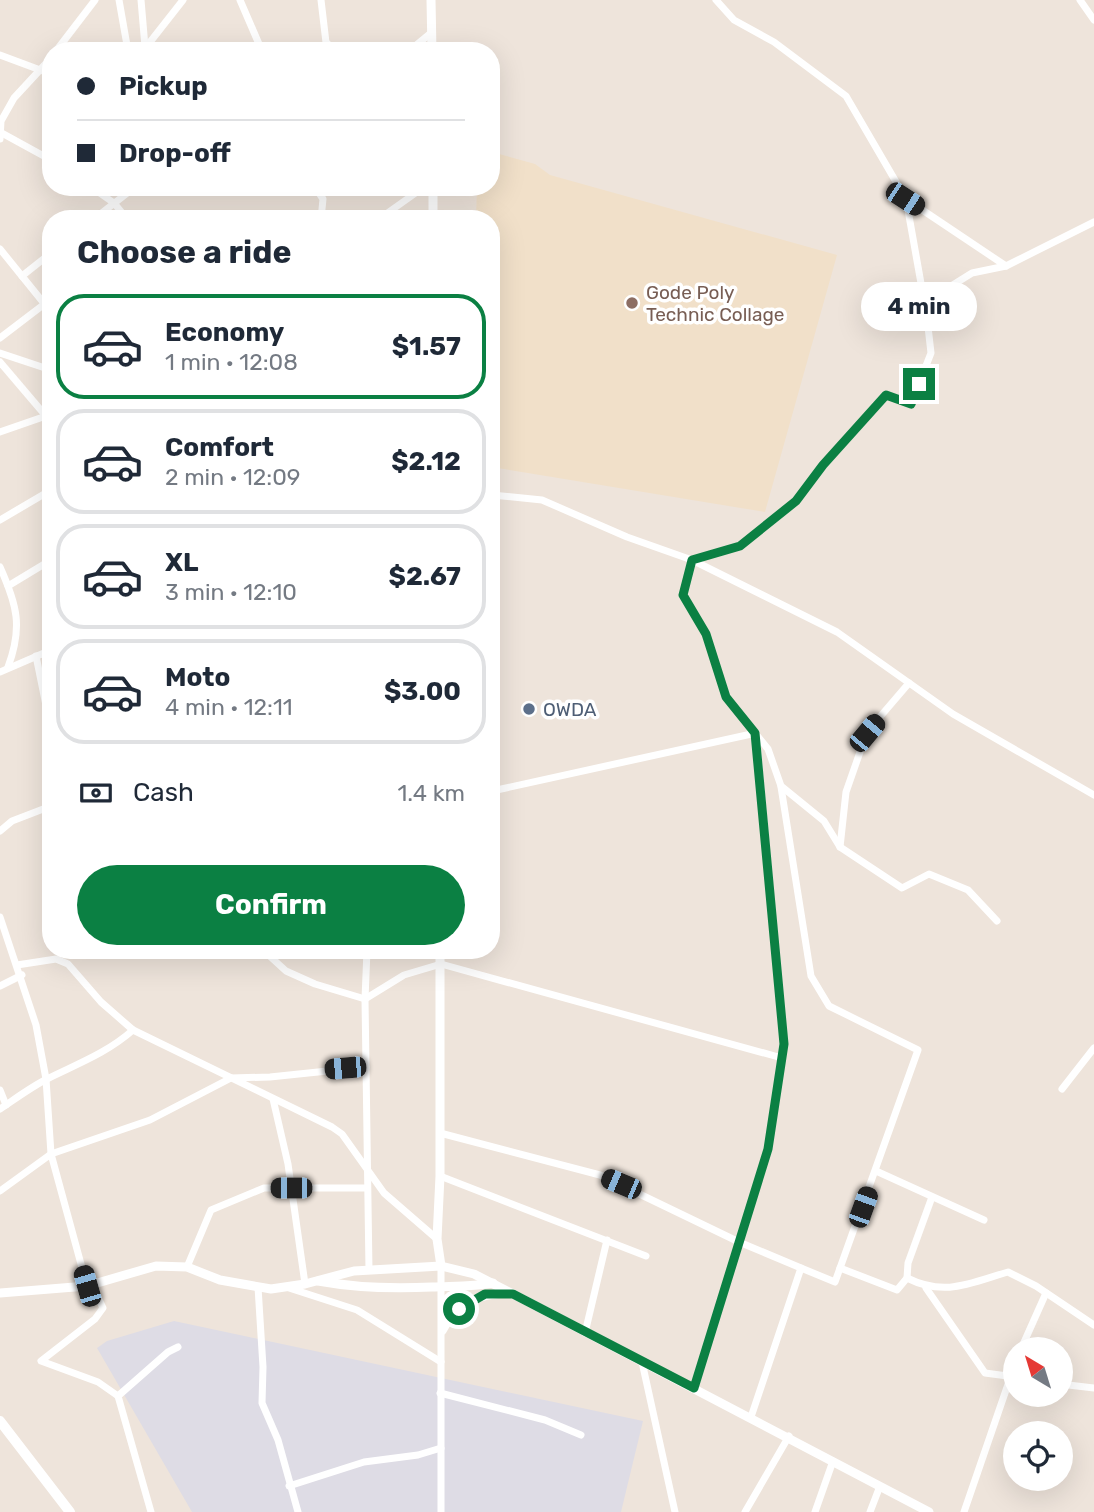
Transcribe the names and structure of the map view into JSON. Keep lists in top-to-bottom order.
{
  "places": ["Gode Poly Technic Collage", "OWDA"],
  "north": "top left",
  "page": {
    "banner": ["Pickup", "Drop-off"],
    "heading": "Choose a ride",
    "bubble": "4 min",
    "list": [
      {
        "name": "Economy",
        "note": "1 min · 12:08",
        "value": "$1.57"
      },
      {
        "name": "Comfort",
        "note": "2 min · 12:09",
        "value": "$2.12"
      },
      {
        "name": "XL",
        "note": "3 min · 12:10",
        "value": "$2.67"
      },
      {
        "name": "Moto",
        "note": "4 min · 12:11",
        "value": "$3.00"
      }
    ],
    "pay": ["Cash", "1.4 km"],
    "buttons": "Confirm"
  }
}
